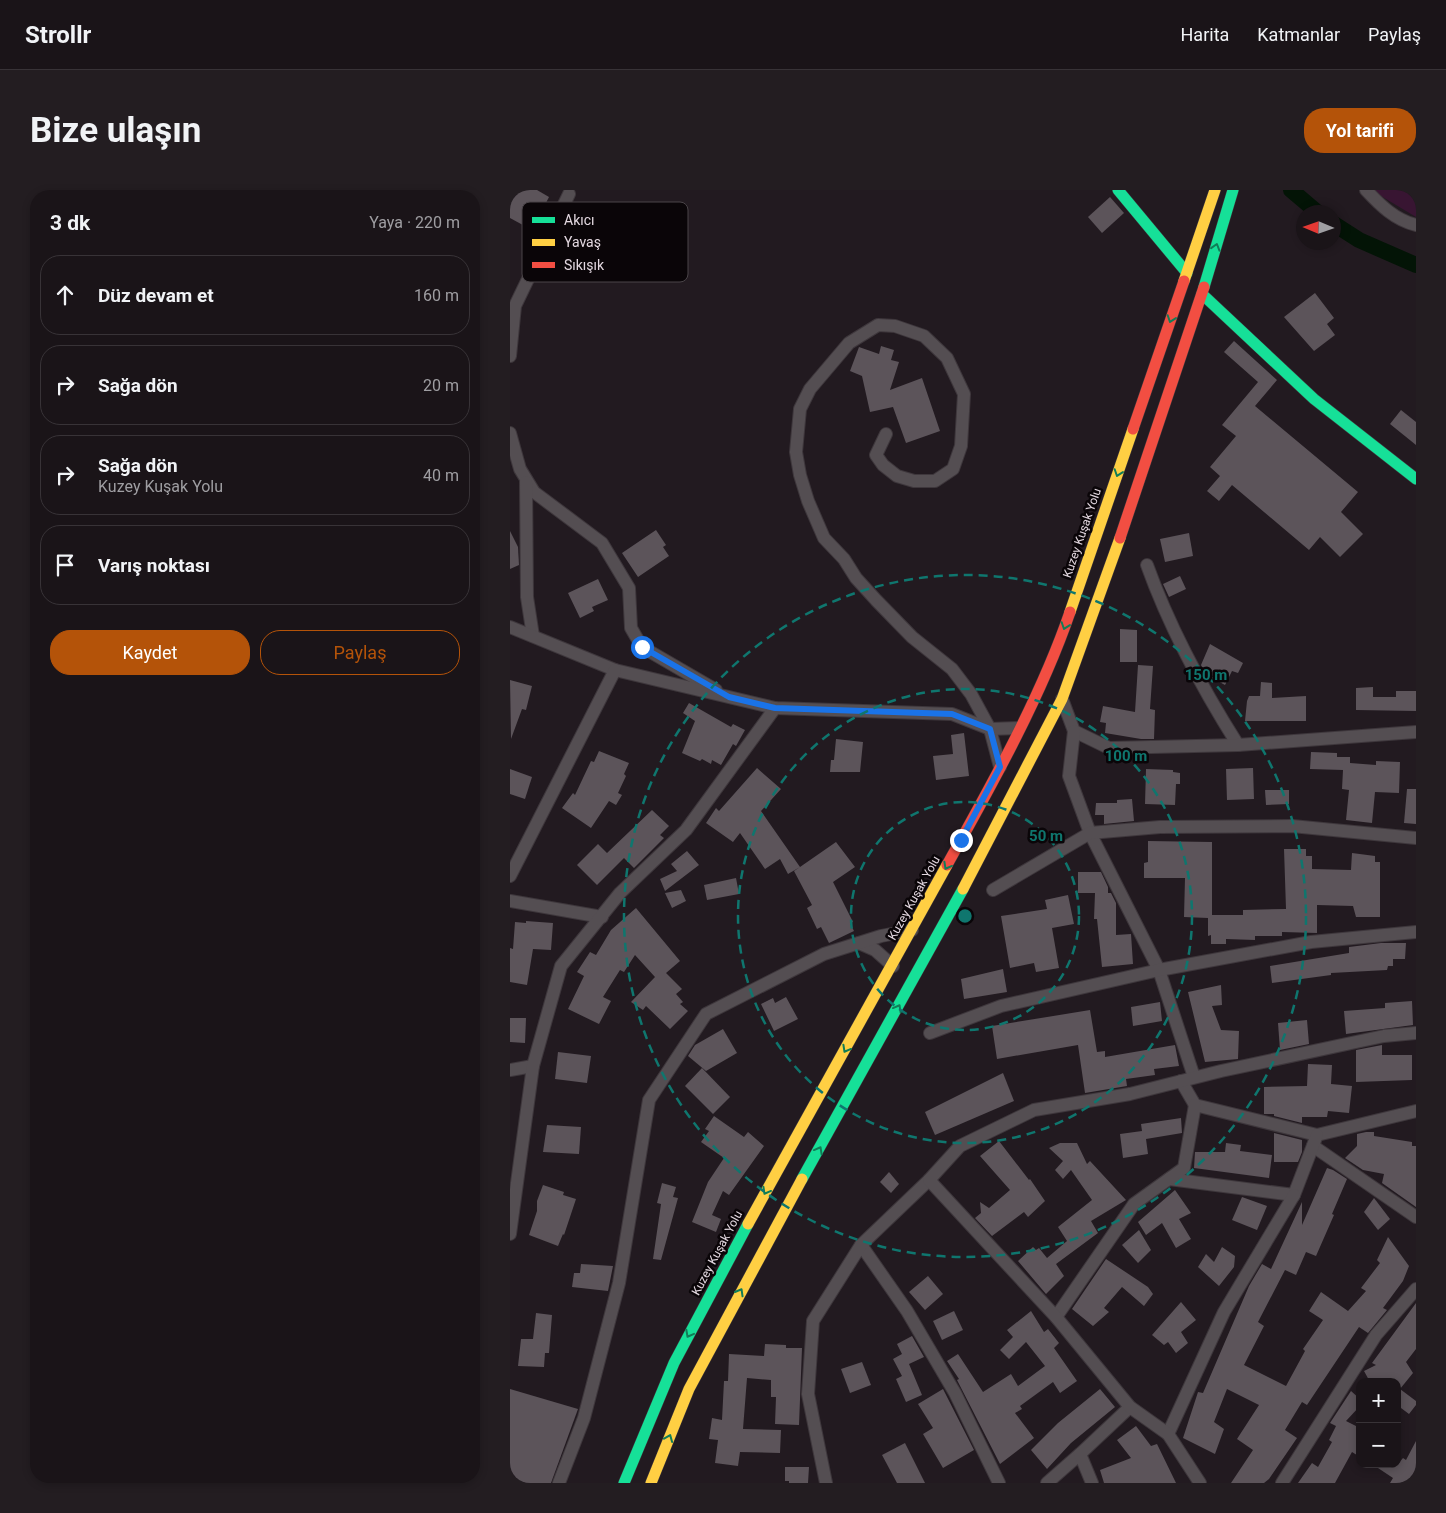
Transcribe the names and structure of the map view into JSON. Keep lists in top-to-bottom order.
{
  "streets": {
    "main road": ["Kuzey Kuşak Yolu"]
  },
  "legend": ["Akıcı", "Yavaş", "Sıkışık"],
  "north": "left",
  "page": {
    "header": "Strollr",
    "nav": ["Harita", "Katmanlar", "Paylaş"],
    "buttons": [
      "Yol tarifi",
      ["Kaydet", "Paylaş"]
    ],
    "title": "Bize ulaşın",
    "heading": ["3 dk", "Yaya · 220 m"],
    "list": [
      ["Düz devam et", "160 m"],
      ["Sağa dön", "20 m"],
      ["Sağa dön", "Kuzey Kuşak Yolu", "40 m"],
      "Varış noktası"
    ],
    "map_buttons": ["+", "−"]
  },
  "rings": ["150 m", "100 m", "50 m"]
}
